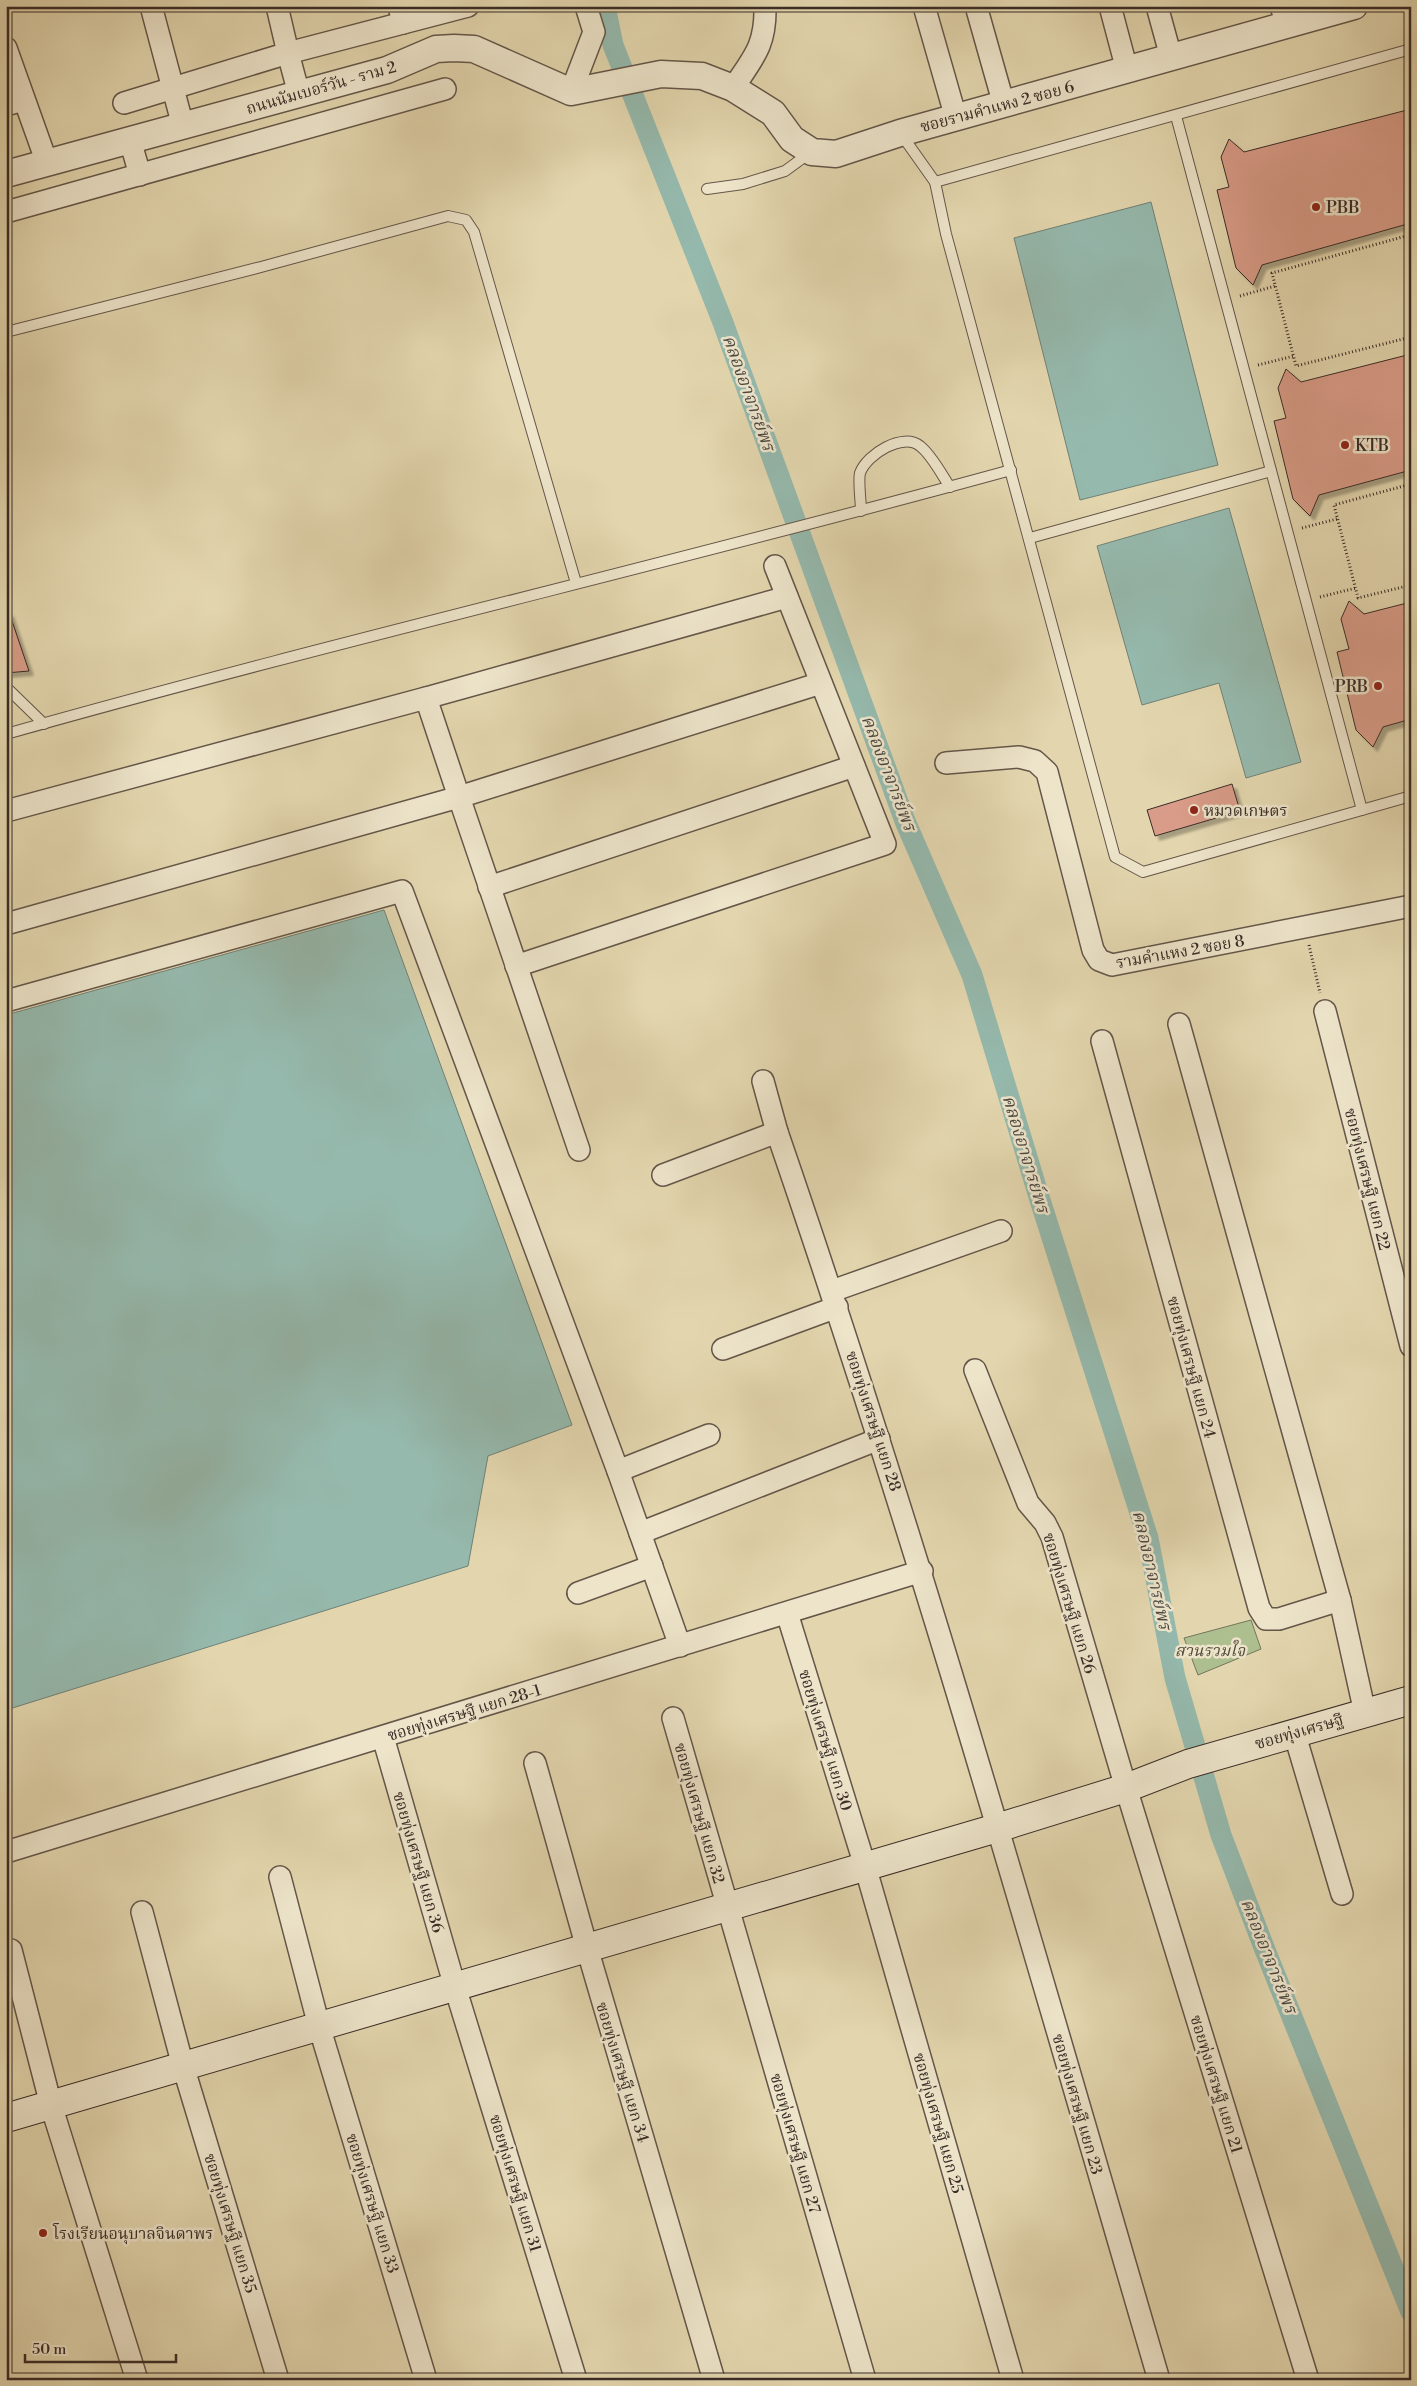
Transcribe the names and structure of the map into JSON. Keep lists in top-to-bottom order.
{
  "streets": {
    "main road": ["ซอยทุ่งเศรษฐี"],
    "street": [
      "ถนนนัมเบอร์วัน - ราม 2",
      "ซอยรามคำแหง 2 ซอย 6",
      "รามคำแหง 2 ซอย 8",
      "ซอยทุ่งเศรษฐี แยก 22",
      "ซอยทุ่งเศรษฐี แยก 24",
      "ซอยทุ่งเศรษฐี แยก 28",
      "ซอยทุ่งเศรษฐี แยก 26",
      "ซอยทุ่งเศรษฐี แยก 28-1",
      "ซอยทุ่งเศรษฐี แยก 30",
      "ซอยทุ่งเศรษฐี แยก 32",
      "ซอยทุ่งเศรษฐี แยก 36",
      "ซอยทุ่งเศรษฐี แยก 34",
      "ซอยทุ่งเศรษฐี แยก 21",
      "ซอยทุ่งเศรษฐี แยก 23",
      "ซอยทุ่งเศรษฐี แยก 25",
      "ซอยทุ่งเศรษฐี แยก 27",
      "ซอยทุ่งเศรษฐี แยก 31",
      "ซอยทุ่งเศรษฐี แยก 33",
      "ซอยทุ่งเศรษฐี แยก 35"
    ]
  },
  "crossings": [
    ["ซอยทุ่งเศรษฐี แยก 28", "ซอยทุ่งเศรษฐี แยก 28-1"],
    ["ซอยทุ่งเศรษฐี แยก 28", "ซอยทุ่งเศรษฐี"],
    ["ซอยทุ่งเศรษฐี แยก 28", "ซอยทุ่งเศรษฐี แยก 23"],
    ["ซอยทุ่งเศรษฐี แยก 26", "ซอยทุ่งเศรษฐี"],
    ["ซอยทุ่งเศรษฐี แยก 26", "ซอยทุ่งเศรษฐี แยก 21"],
    ["ซอยทุ่งเศรษฐี แยก 28-1", "ซอยทุ่งเศรษฐี แยก 30"],
    ["ซอยทุ่งเศรษฐี แยก 28-1", "ซอยทุ่งเศรษฐี แยก 36"],
    ["ซอยทุ่งเศรษฐี", "ซอยทุ่งเศรษฐี แยก 30"],
    ["ซอยทุ่งเศรษฐี", "ซอยทุ่งเศรษฐี แยก 32"],
    ["ซอยทุ่งเศรษฐี", "ซอยทุ่งเศรษฐี แยก 36"],
    ["ซอยทุ่งเศรษฐี", "ซอยทุ่งเศรษฐี แยก 34"],
    ["ซอยทุ่งเศรษฐี", "ซอยทุ่งเศรษฐี แยก 21"],
    ["ซอยทุ่งเศรษฐี", "ซอยทุ่งเศรษฐี แยก 23"],
    ["ซอยทุ่งเศรษฐี", "ซอยทุ่งเศรษฐี แยก 25"],
    ["ซอยทุ่งเศรษฐี", "ซอยทุ่งเศรษฐี แยก 27"],
    ["ซอยทุ่งเศรษฐี", "ซอยทุ่งเศรษฐี แยก 31"],
    ["ซอยทุ่งเศรษฐี", "ซอยทุ่งเศรษฐี แยก 33"],
    ["ซอยทุ่งเศรษฐี", "ซอยทุ่งเศรษฐี แยก 35"],
    ["ซอยทุ่งเศรษฐี แยก 30", "ซอยทุ่งเศรษฐี แยก 25"],
    ["ซอยทุ่งเศรษฐี แยก 32", "ซอยทุ่งเศรษฐี แยก 27"],
    ["ซอยทุ่งเศรษฐี แยก 36", "ซอยทุ่งเศรษฐี แยก 31"]
  ],
  "water": ["คลองอาจารย์พร"],
  "parks": ["สวนรวมใจ"],
  "places": [
    "PBB",
    "KTB",
    "PRB",
    "หมวดเกษตร",
    "โรงเรียนอนุบาลจินดาพร"
  ],
  "scale_bar": "50 m"
}
